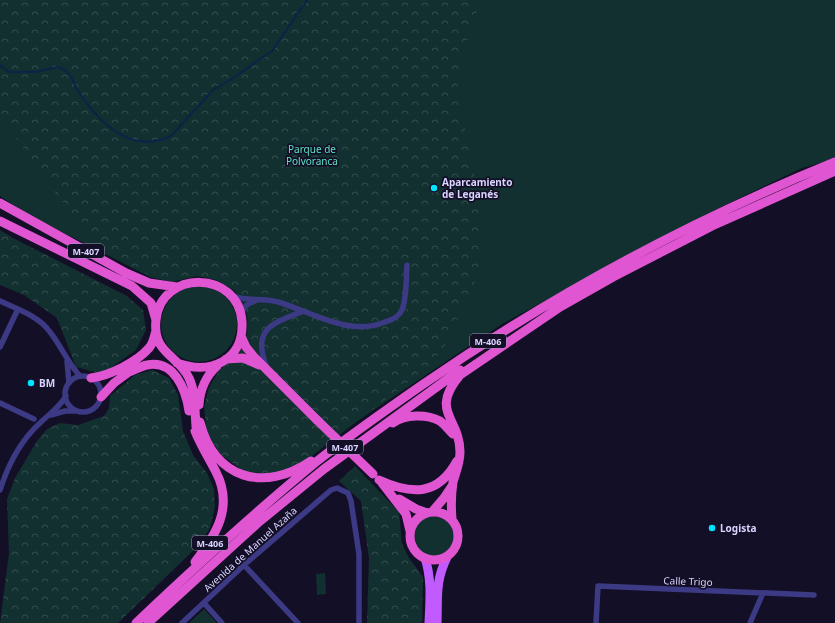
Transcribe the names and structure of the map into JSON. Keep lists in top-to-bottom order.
{
  "streets": {
    "highway": ["M-407", "M-406"],
    "street": ["Avenida de Manuel Azaña", "Calle Trigo"]
  },
  "crossings": [
    ["M-407", "M-406"]
  ],
  "parks": ["Parque de Polvoranca"],
  "places": ["Aparcamiento de Leganés", "BM", "Logista"]
}
